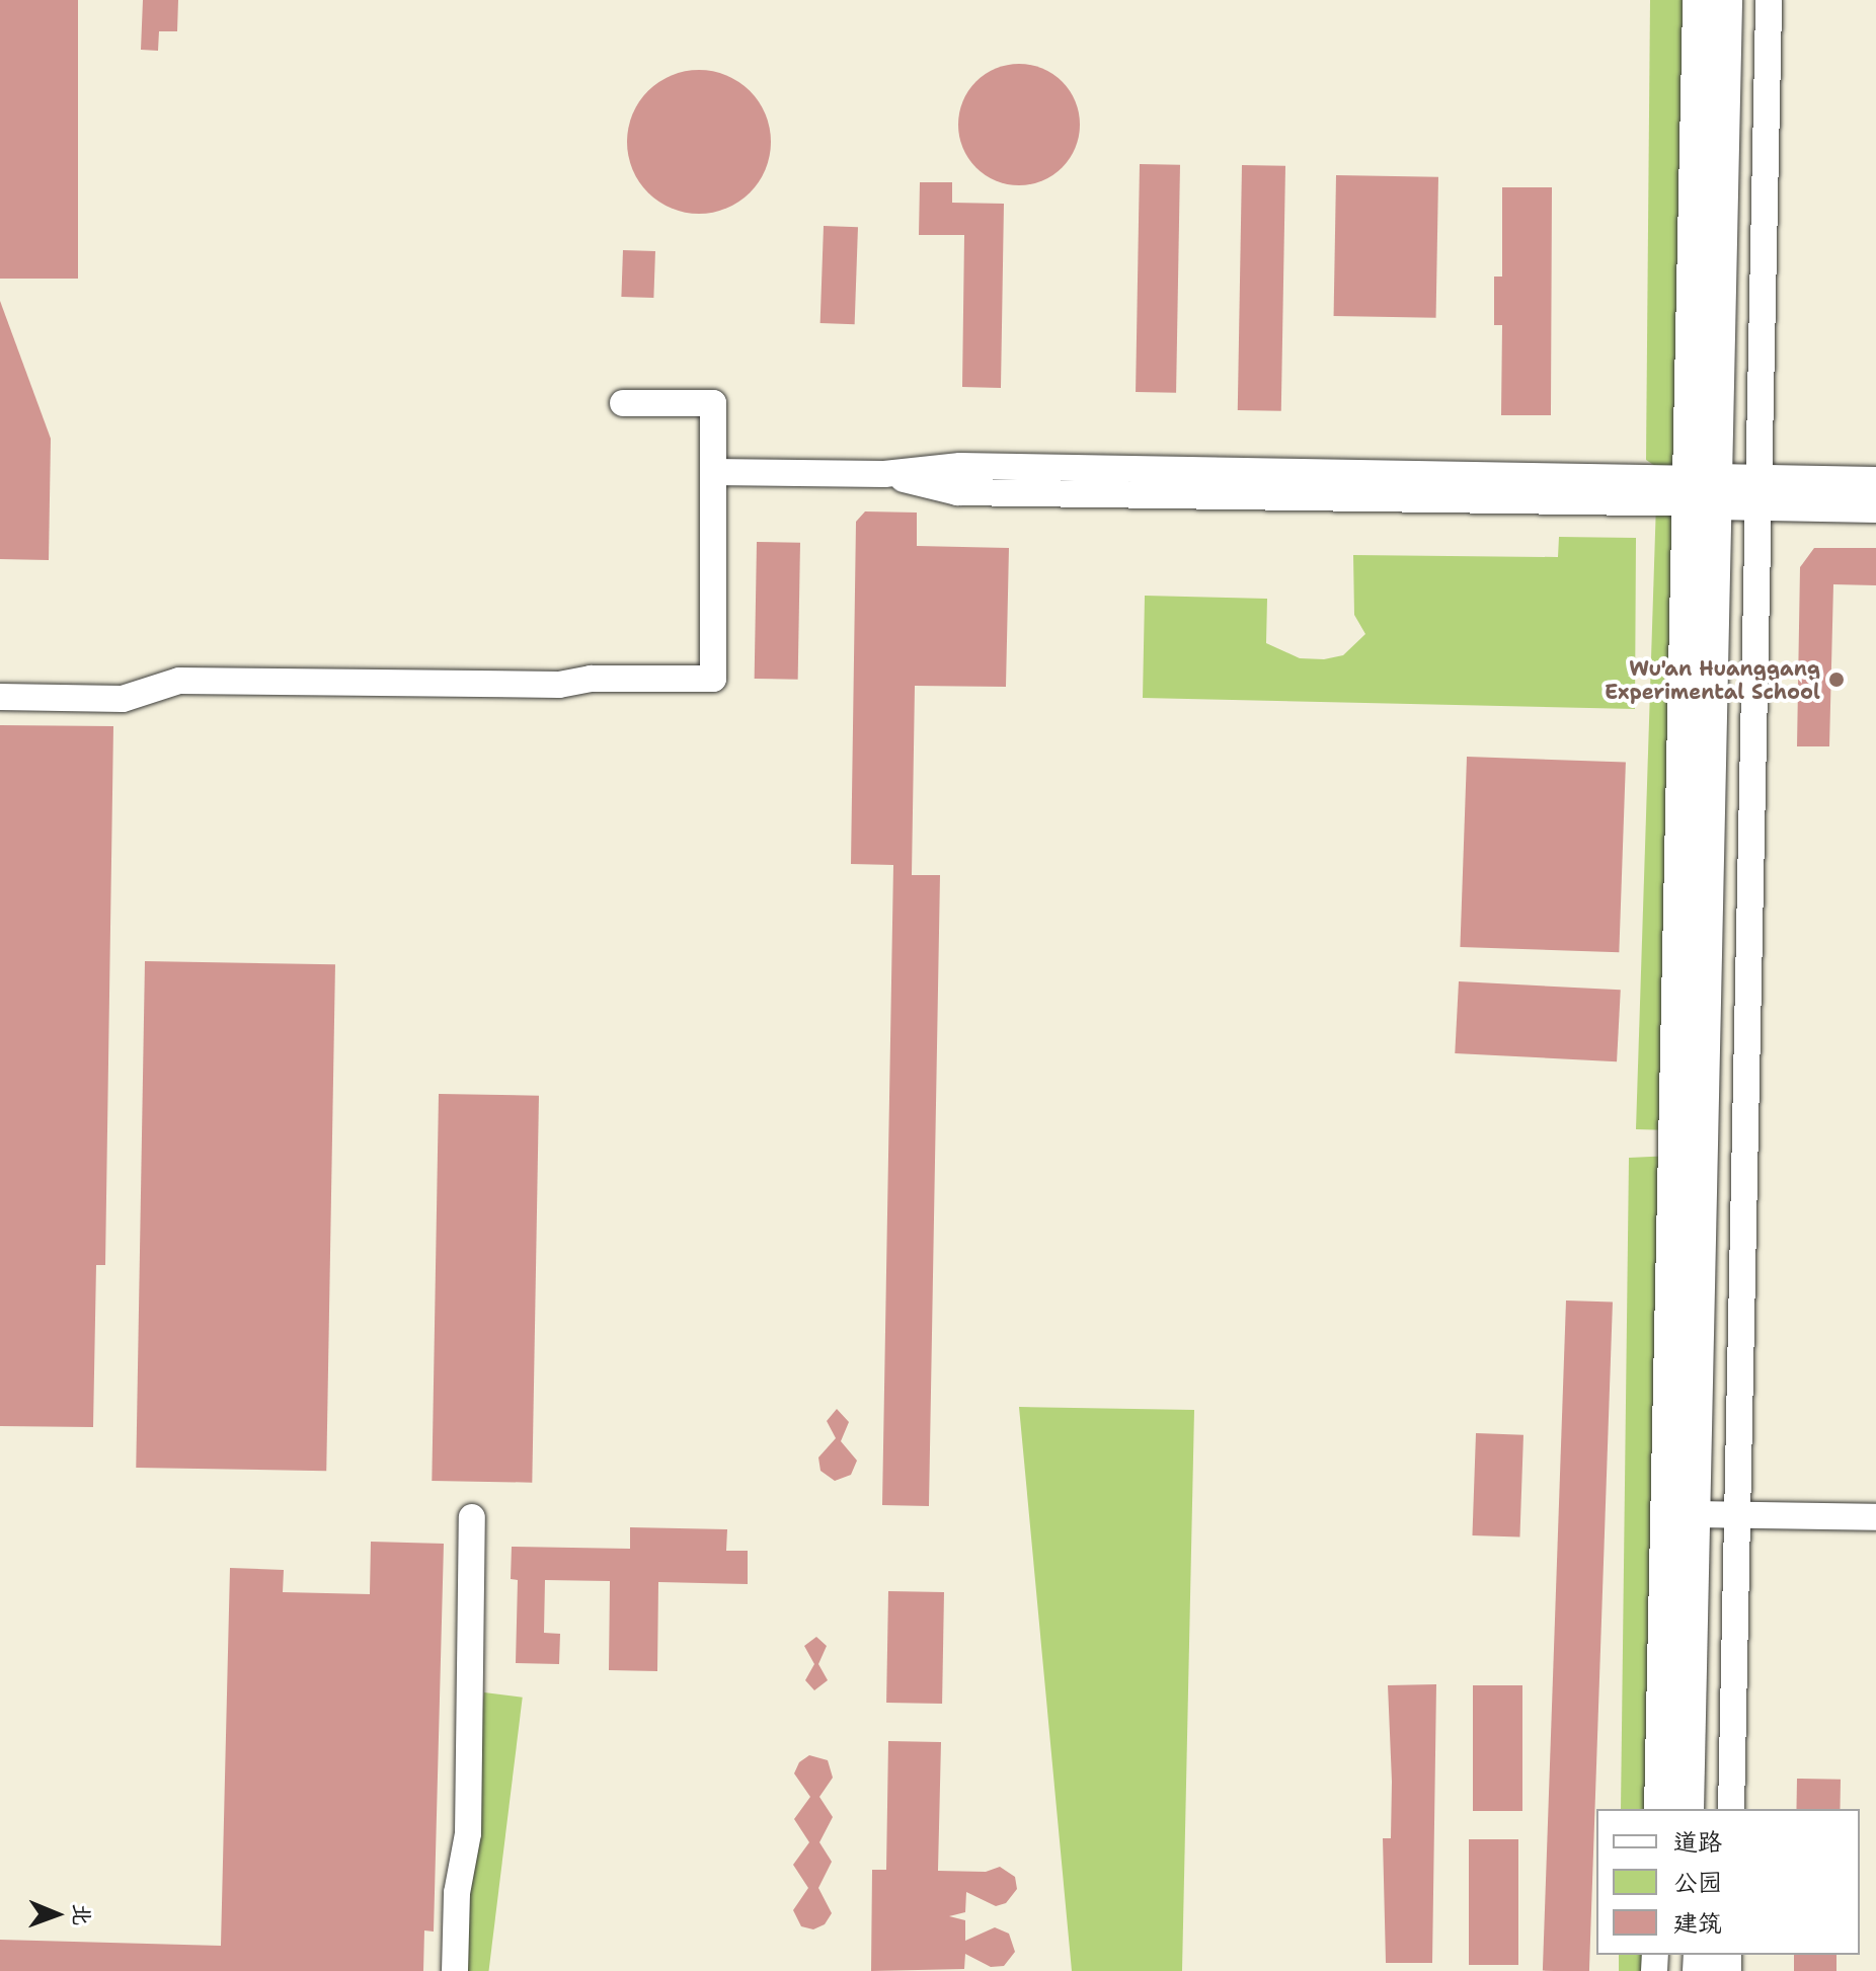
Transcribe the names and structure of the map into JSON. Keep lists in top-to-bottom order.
{
  "places": ["Wu'an Huanggang Experimental School"],
  "legend": ["道路", "公园", "建筑"],
  "north": "right"
}
